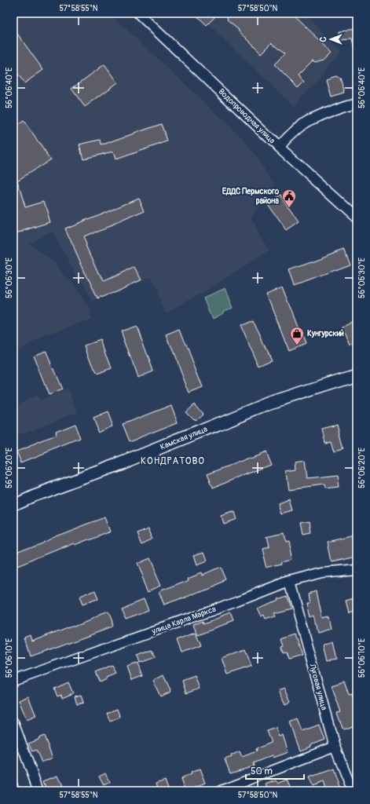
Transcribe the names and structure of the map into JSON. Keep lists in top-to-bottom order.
{
  "streets": {
    "street": [
      "Водопроводная улица",
      "Камская улица",
      "улица Карла Маркса",
      "Луговая улица"
    ]
  },
  "crossings": [
    ["улица Карла Маркса", "Луговая улица"]
  ],
  "districts": ["КОНДРАТОВО"],
  "places": {
    "public building": ["ЕДДС Пермского района"],
    "shop": ["Кунгурский"]
  },
  "scale_bar": "50 m",
  "north": "left",
  "coordinates": [
    "57°58'55\"N",
    "57°58'50\"N",
    "56°06'40\"E",
    "56°06'30\"E",
    "56°06'20\"E",
    "56°06'10\"E"
  ]
}
